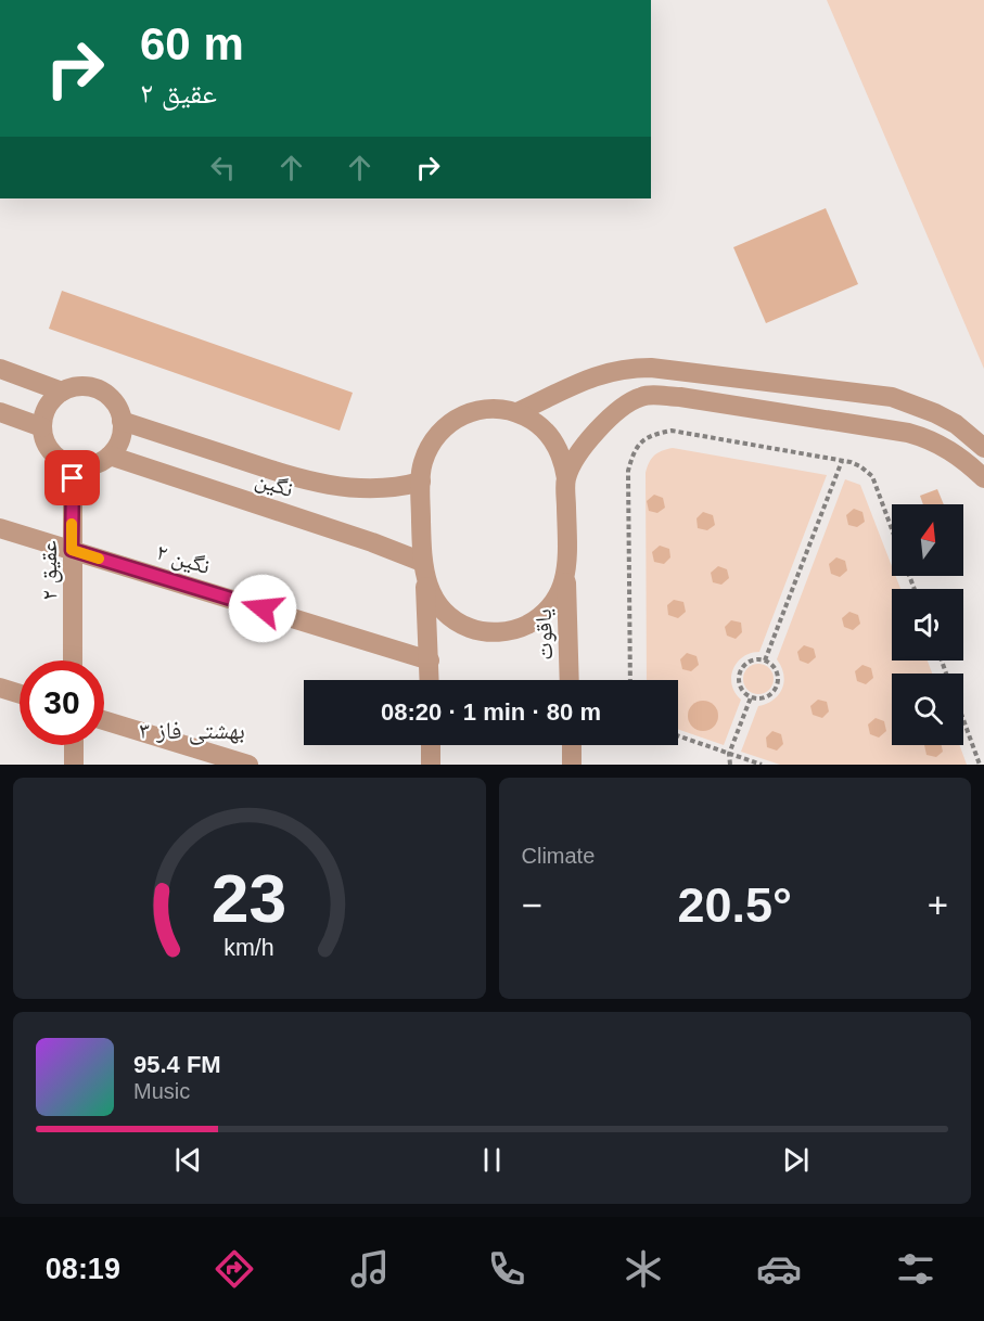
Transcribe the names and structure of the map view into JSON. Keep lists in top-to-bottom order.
{
  "streets": {
    "street": [
      "نگین",
      "نگین ۲",
      "عقیق ۲",
      "یاقوت"
    ]
  },
  "crossings": [
    ["نگین", "عقیق ۲"],
    ["نگین", "یاقوت"],
    ["نگین ۲", "عقیق ۲"]
  ],
  "districts": ["بهشتی فاز ۳"],
  "north": "top",
  "page": {
    "turn": ["60 m", "عقیق ۲"],
    "limit": "30",
    "trip": "08:20 · 1 min · 80 m",
    "tile": "Climate",
    "heat": ["−", "20.5°", "+"],
    "song": ["95.4 FM", "Music"],
    "tabs": "08:19",
    "gauge": ["23", "km/h"]
  }
}
